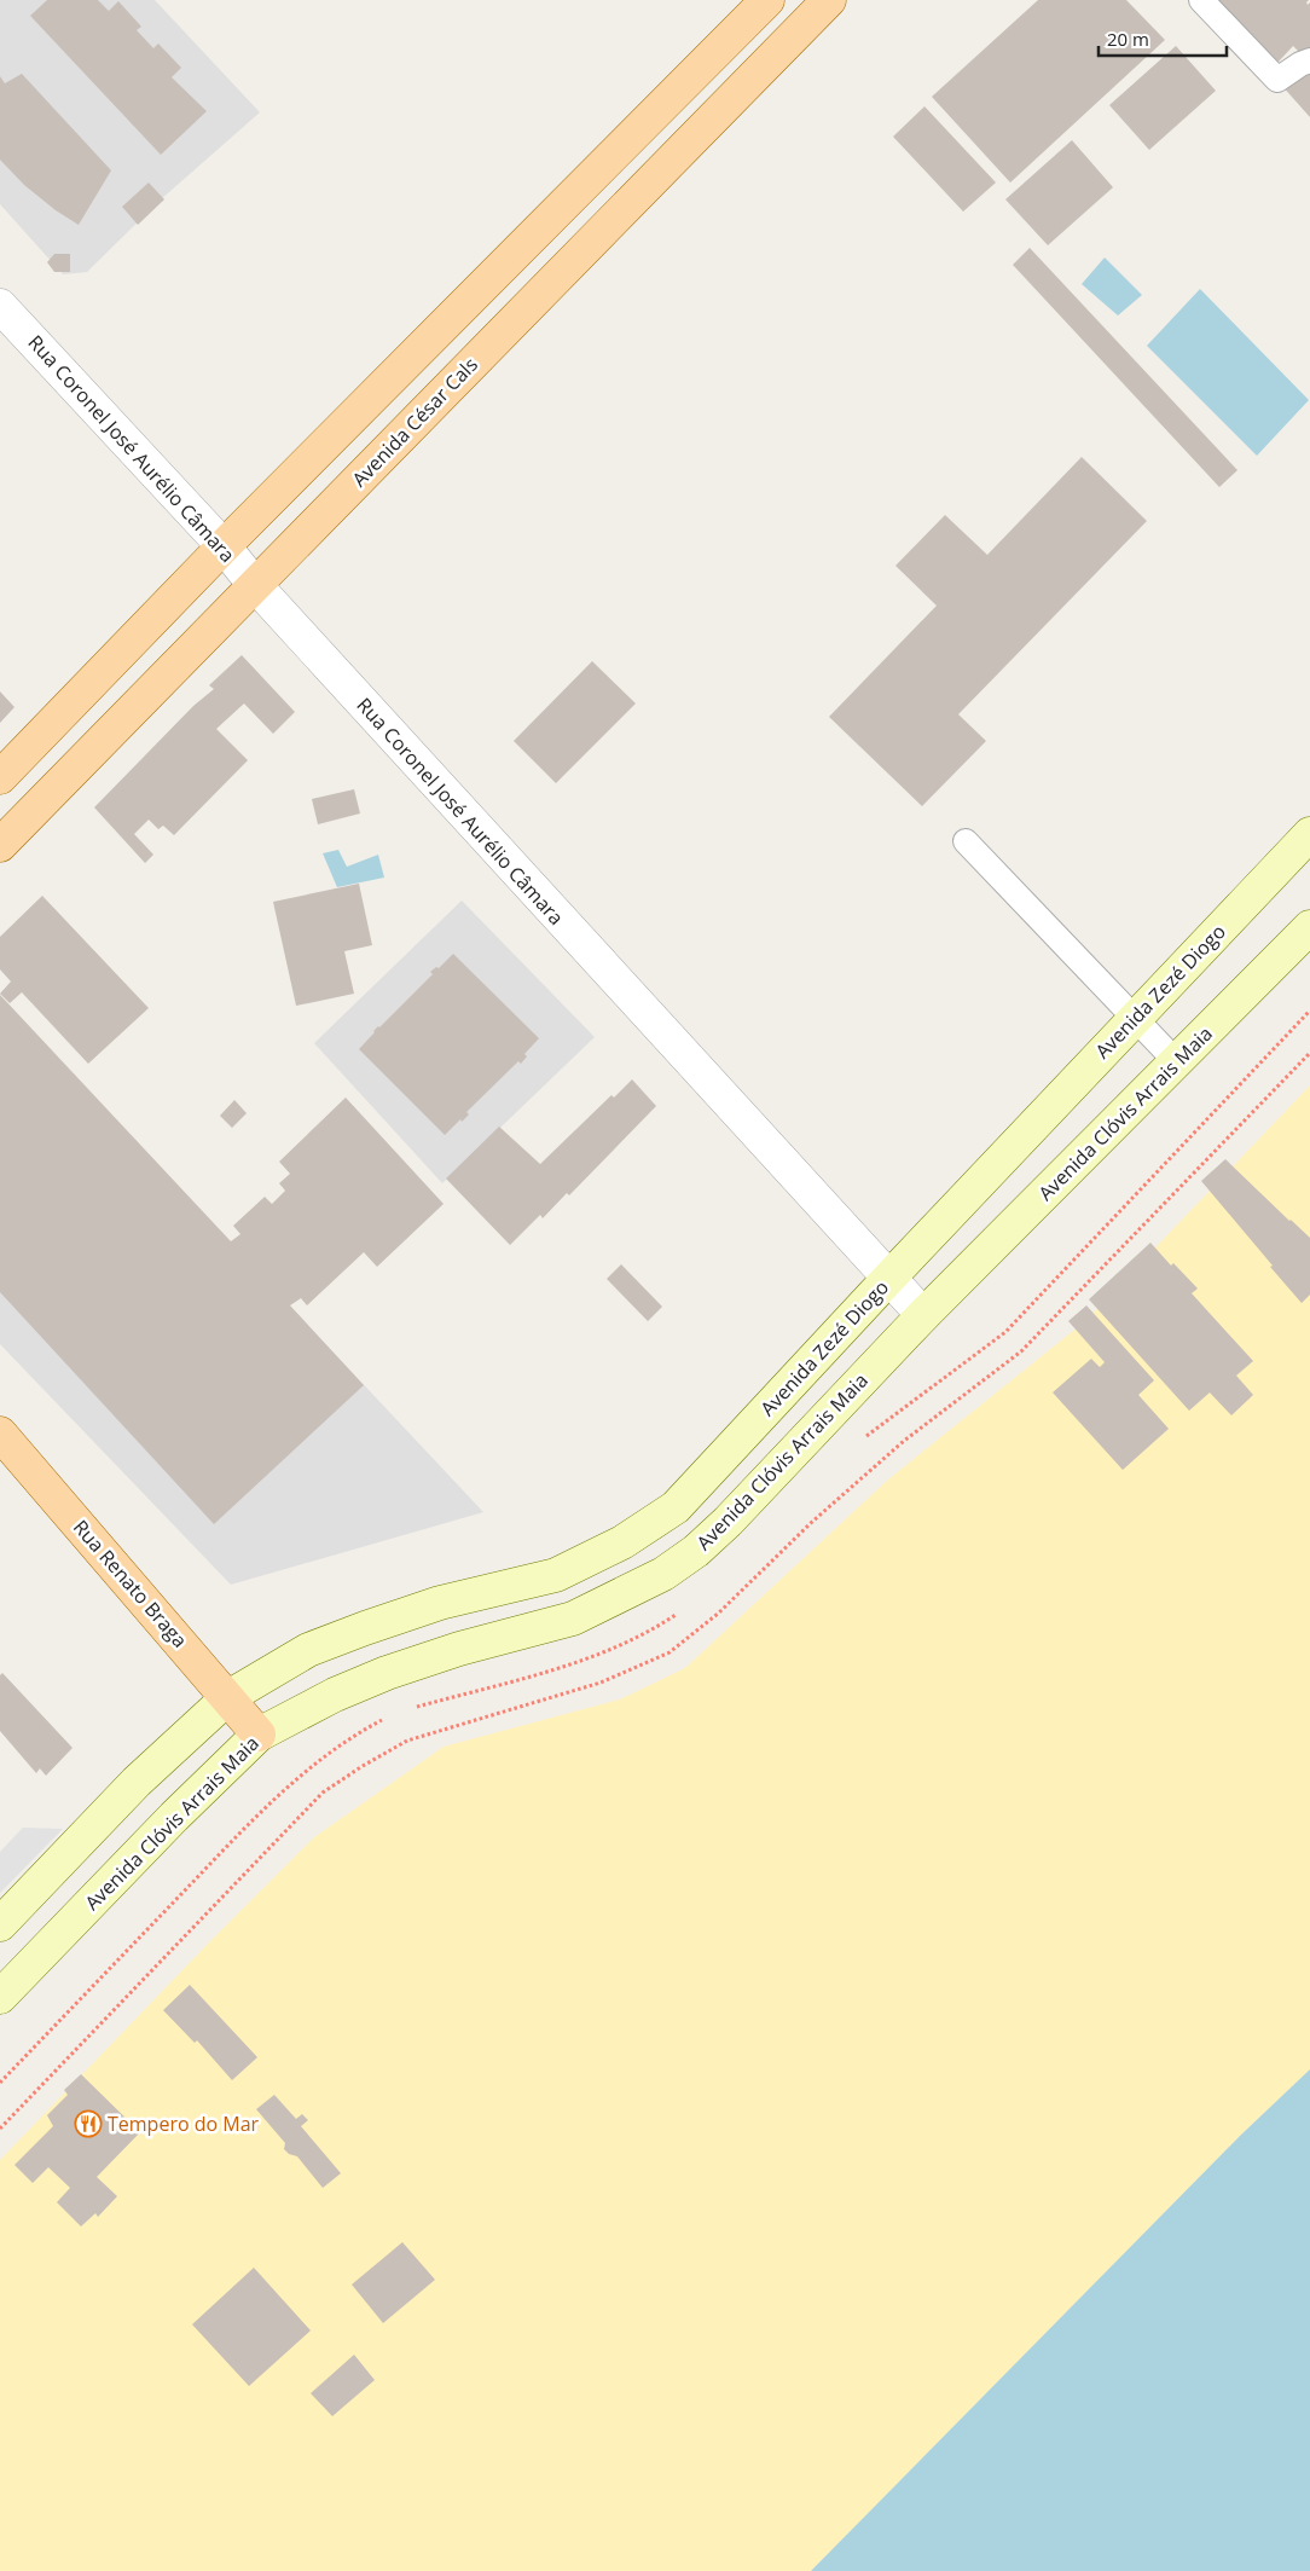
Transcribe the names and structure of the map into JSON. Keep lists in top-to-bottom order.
{
  "streets": {
    "main road": [
      "Avenida César Cals",
      "Avenida Zezé Diogo",
      "Avenida Clóvis Arrais Maia",
      "Rua Renato Braga"
    ],
    "street": ["Rua Coronel José Aurélio Câmara"]
  },
  "crossings": [
    ["Avenida César Cals", "Rua Coronel José Aurélio Câmara"],
    ["Rua Coronel José Aurélio Câmara", "Avenida Zezé Diogo"],
    ["Rua Coronel José Aurélio Câmara", "Avenida Clóvis Arrais Maia"],
    ["Avenida Zezé Diogo", "Rua Renato Braga"],
    ["Avenida Clóvis Arrais Maia", "Rua Renato Braga"]
  ],
  "places": {
    "restaurant": ["Tempero do Mar"]
  },
  "scale_bar": "20 m"
}
